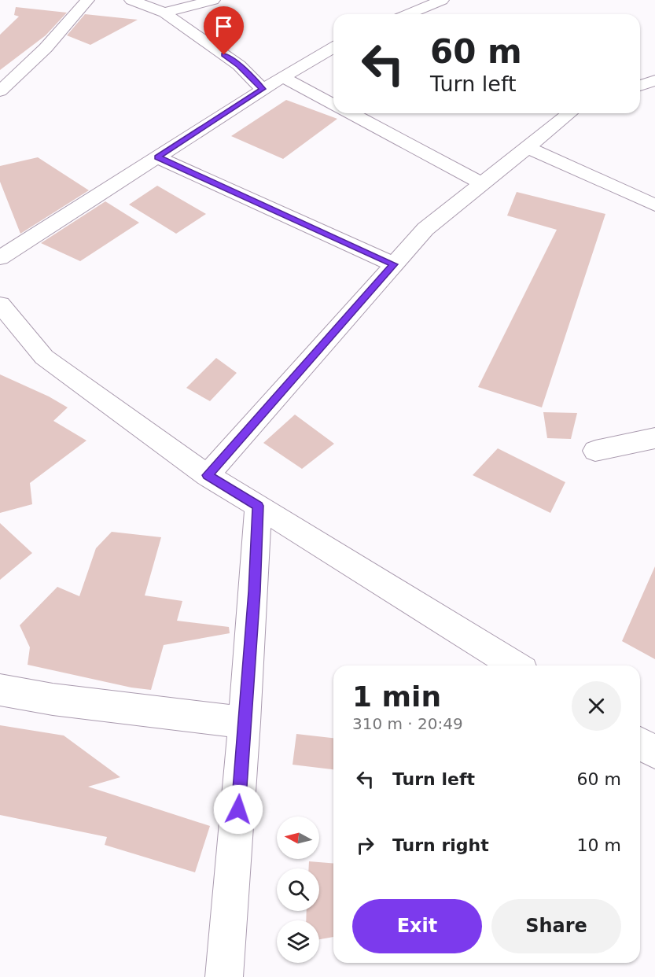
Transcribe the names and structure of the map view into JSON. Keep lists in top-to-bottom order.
{
  "north": "left",
  "page": {
    "turn": ["60 m", "Turn left"],
    "heading": ["1 min", "310 m · 20:49"],
    "list": [
      {
        "name": "Turn left",
        "value": "60 m"
      },
      {
        "name": "Turn right",
        "value": "10 m"
      }
    ],
    "buttons": ["Exit", "Share"]
  }
}
